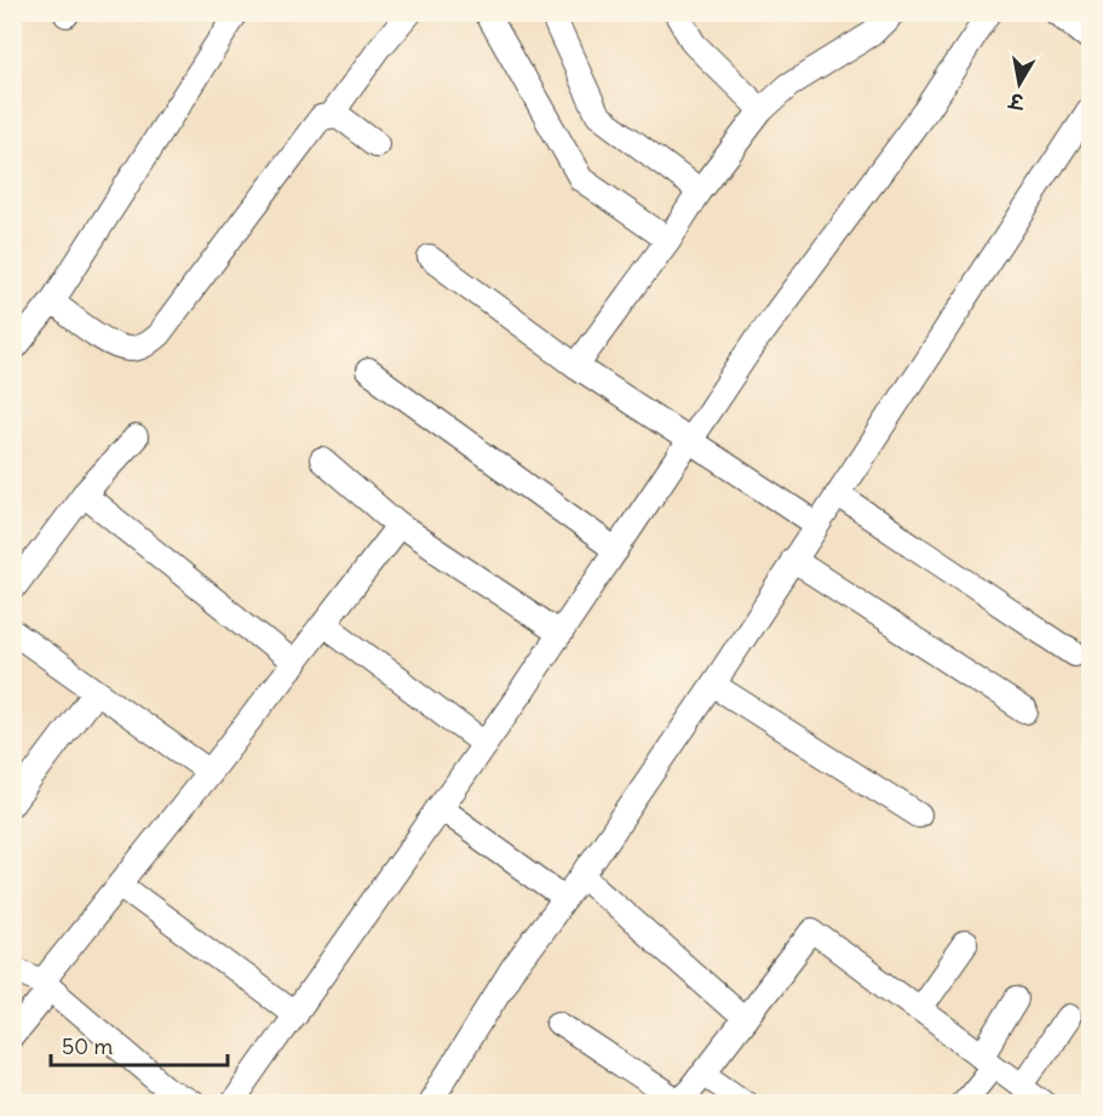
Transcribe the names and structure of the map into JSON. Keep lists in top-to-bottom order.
{
  "scale_bar": "50 m",
  "north": "bottom"
}
